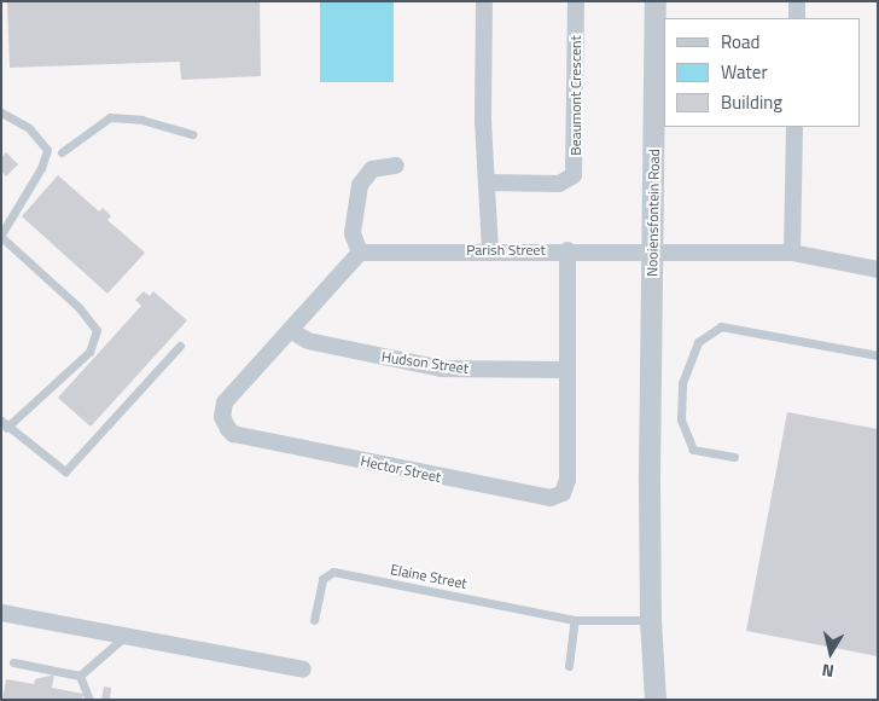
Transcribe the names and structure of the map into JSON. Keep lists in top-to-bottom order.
{
  "streets": {
    "street": [
      "Beaumont Crescent",
      "Nooiensfontein Road",
      "Parish Street",
      "Hudson Street",
      "Hector Street"
    ],
    "lane": ["Elaine Street"]
  },
  "crossings": [
    ["Nooiensfontein Road", "Parish Street"],
    ["Nooiensfontein Road", "Elaine Street"],
    ["Parish Street", "Hector Street"],
    ["Hudson Street", "Hector Street"]
  ],
  "legend": ["Road", "Water", "Building"],
  "north": "bottom"
}
